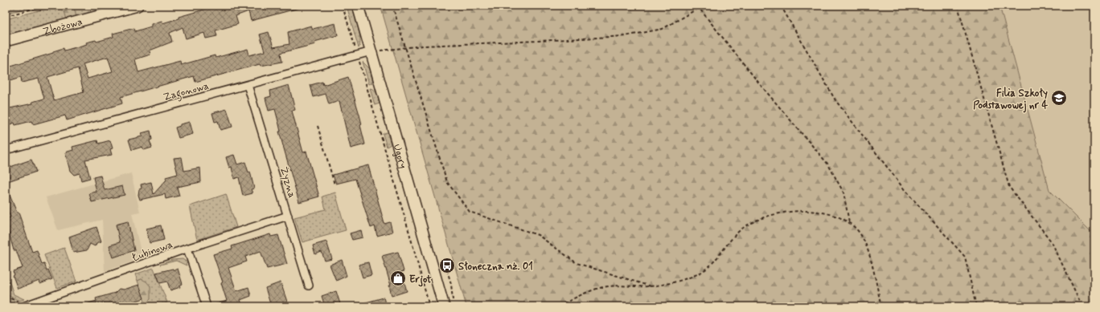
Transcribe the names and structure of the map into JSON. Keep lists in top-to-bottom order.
{
  "streets": {
    "street": [
      "Zbożowa",
      "Zagonowa",
      "Ugory",
      "Żyzna",
      "Łubinowa"
    ]
  },
  "crossings": [
    ["Zagonowa", "Ugory"],
    ["Zagonowa", "Żyzna"],
    ["Żyzna", "Łubinowa"]
  ],
  "places": {
    "school or university": ["Filia Szkoły Podstawowej nr 4"],
    "bus stop": ["Słoneczna nż. 01"],
    "shop": ["Erjot"]
  }
}
